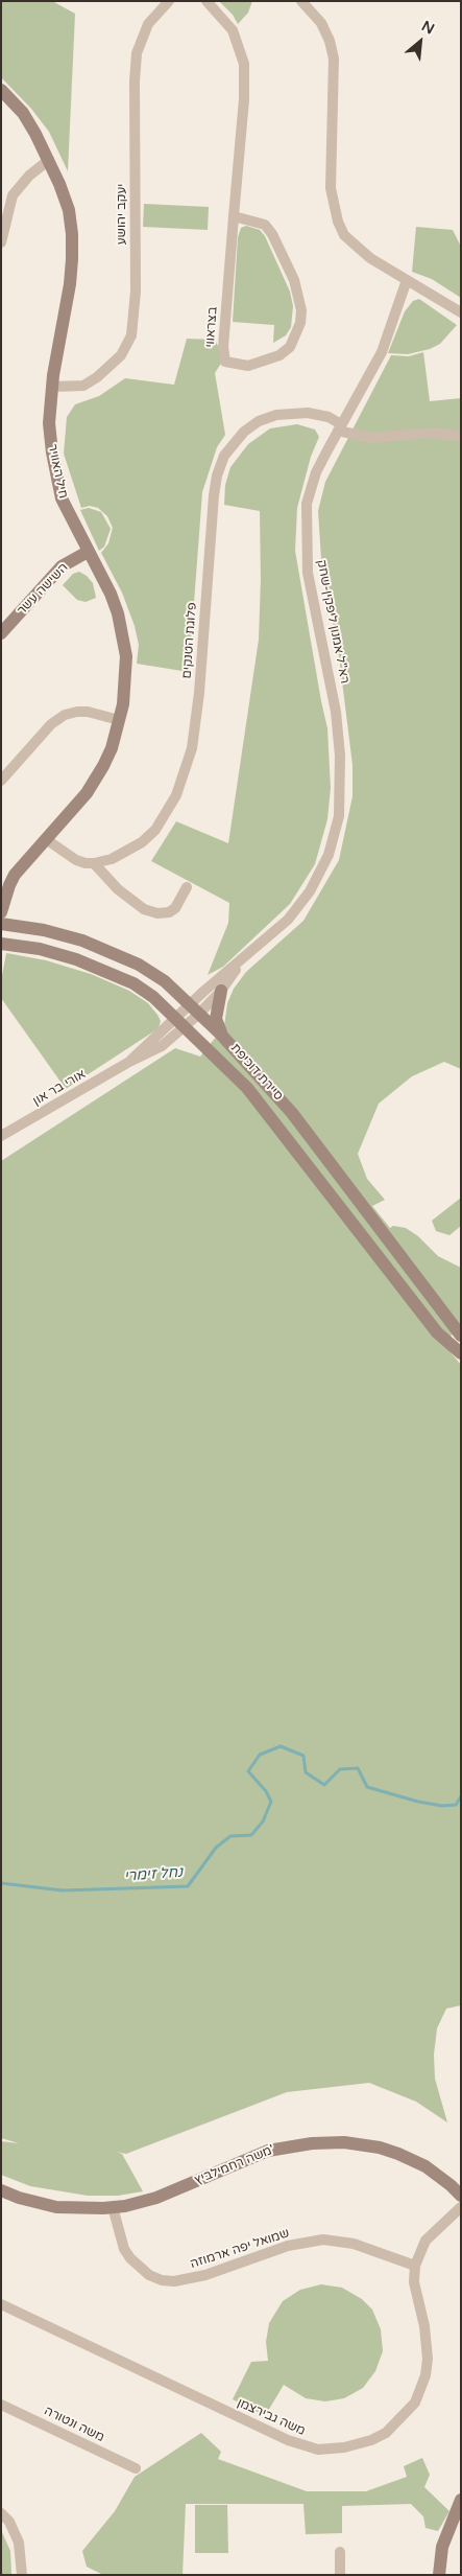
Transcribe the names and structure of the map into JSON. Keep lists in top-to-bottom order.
{
  "streets": {
    "street": [
      "יעקב יהושע",
      "בצראווי",
      "חיל האוויר",
      "השישה עשר",
      "רא\"ל אמנון ליפקין-שחק",
      "פלוגת הטנקים",
      "סיירת דוכיפת",
      "אורי בר און",
      "משה רחמילביץ'",
      "שמואל יפה ארמוזה",
      "משה גבירצמן",
      "משה ונטורה"
    ]
  },
  "crossings": [
    ["יעקב יהושע", "חיל האוויר"],
    ["חיל האוויר", "השישה עשר"],
    ["חיל האוויר", "סיירת דוכיפת"],
    ["רא\"ל אמנון ליפקין-שחק", "פלוגת הטנקים"],
    ["רא\"ל אמנון ליפקין-שחק", "סיירת דוכיפת"],
    ["רא\"ל אמנון ליפקין-שחק", "אורי בר און"],
    ["סיירת דוכיפת", "אורי בר און"],
    ["משה רחמילביץ'", "שמואל יפה ארמוזה"],
    ["שמואל יפה ארמוזה", "משה גבירצמן"]
  ],
  "water": ["נחל זימרי"],
  "north": "top right"
}
